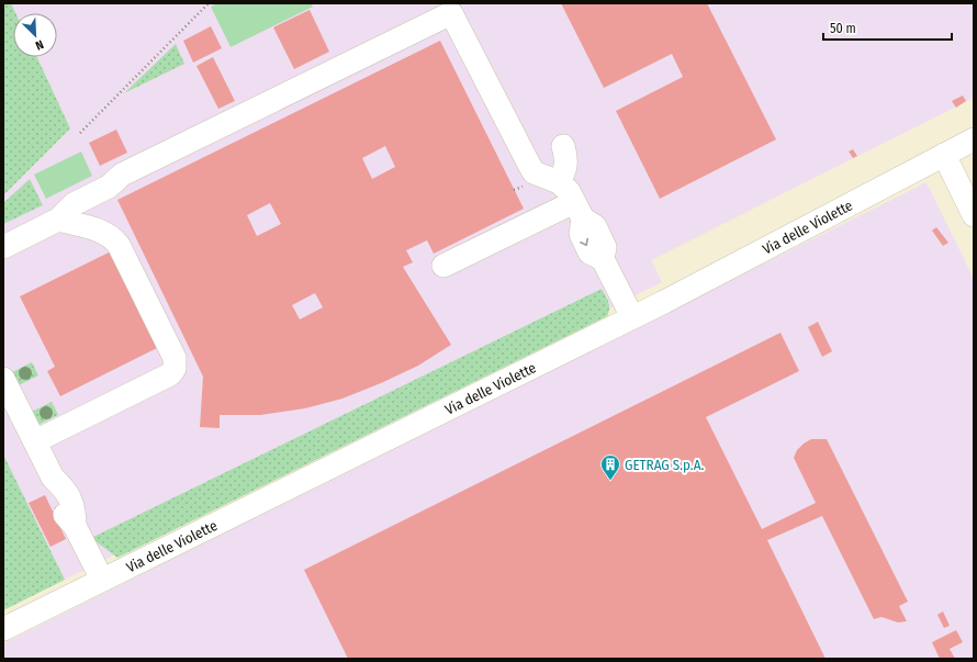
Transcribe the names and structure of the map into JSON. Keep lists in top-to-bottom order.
{
  "streets": {
    "street": ["Via delle Violette"]
  },
  "places": {
    "building": ["GETRAG S.p.A."]
  },
  "scale_bar": "50 m",
  "north": "bottom right"
}
